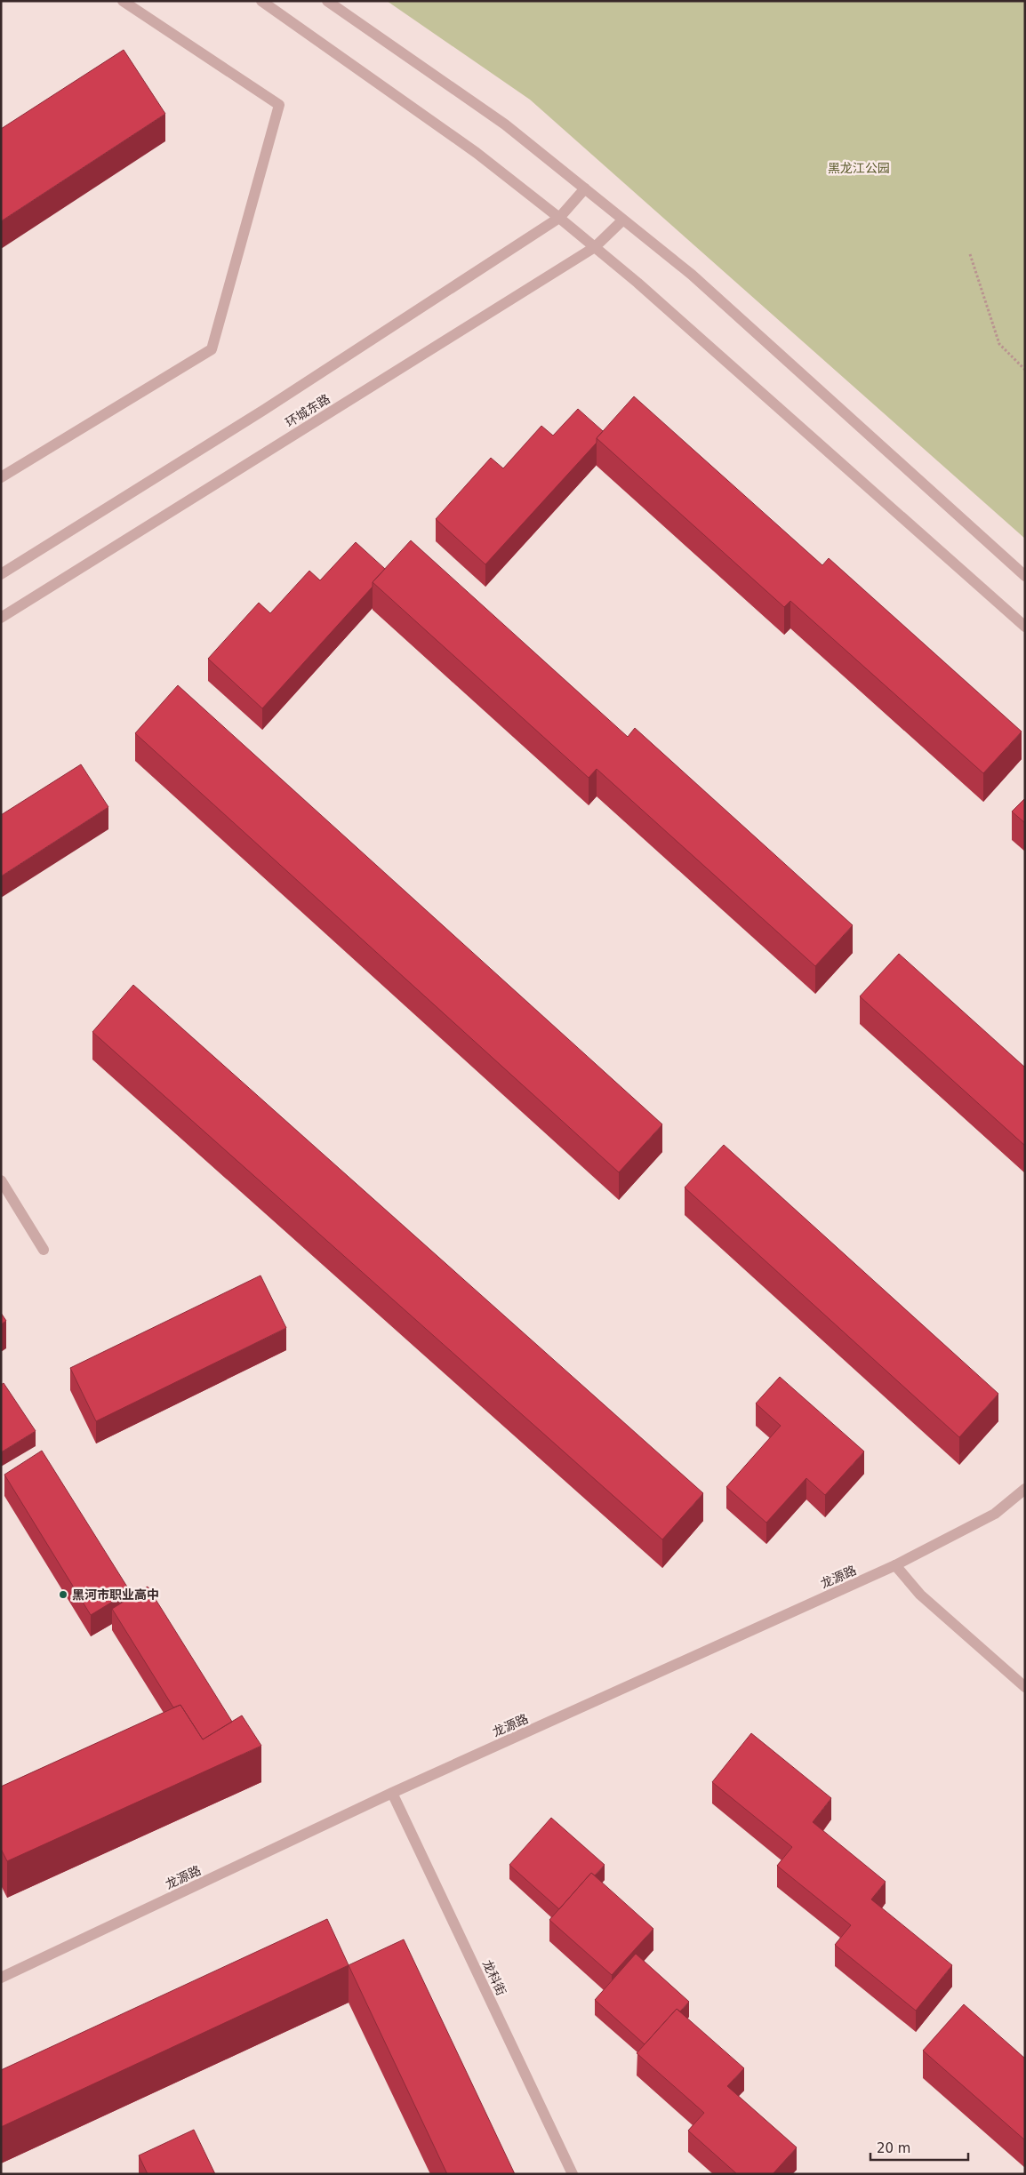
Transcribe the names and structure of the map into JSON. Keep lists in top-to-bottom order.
{
  "streets": {
    "street": ["环城东路", "龙源路", "龙科街"]
  },
  "crossings": [
    ["龙源路", "龙科街"]
  ],
  "parks": ["黑龙江公园"],
  "places": ["黑河市职业高中"],
  "scale_bar": "20 m"
}
